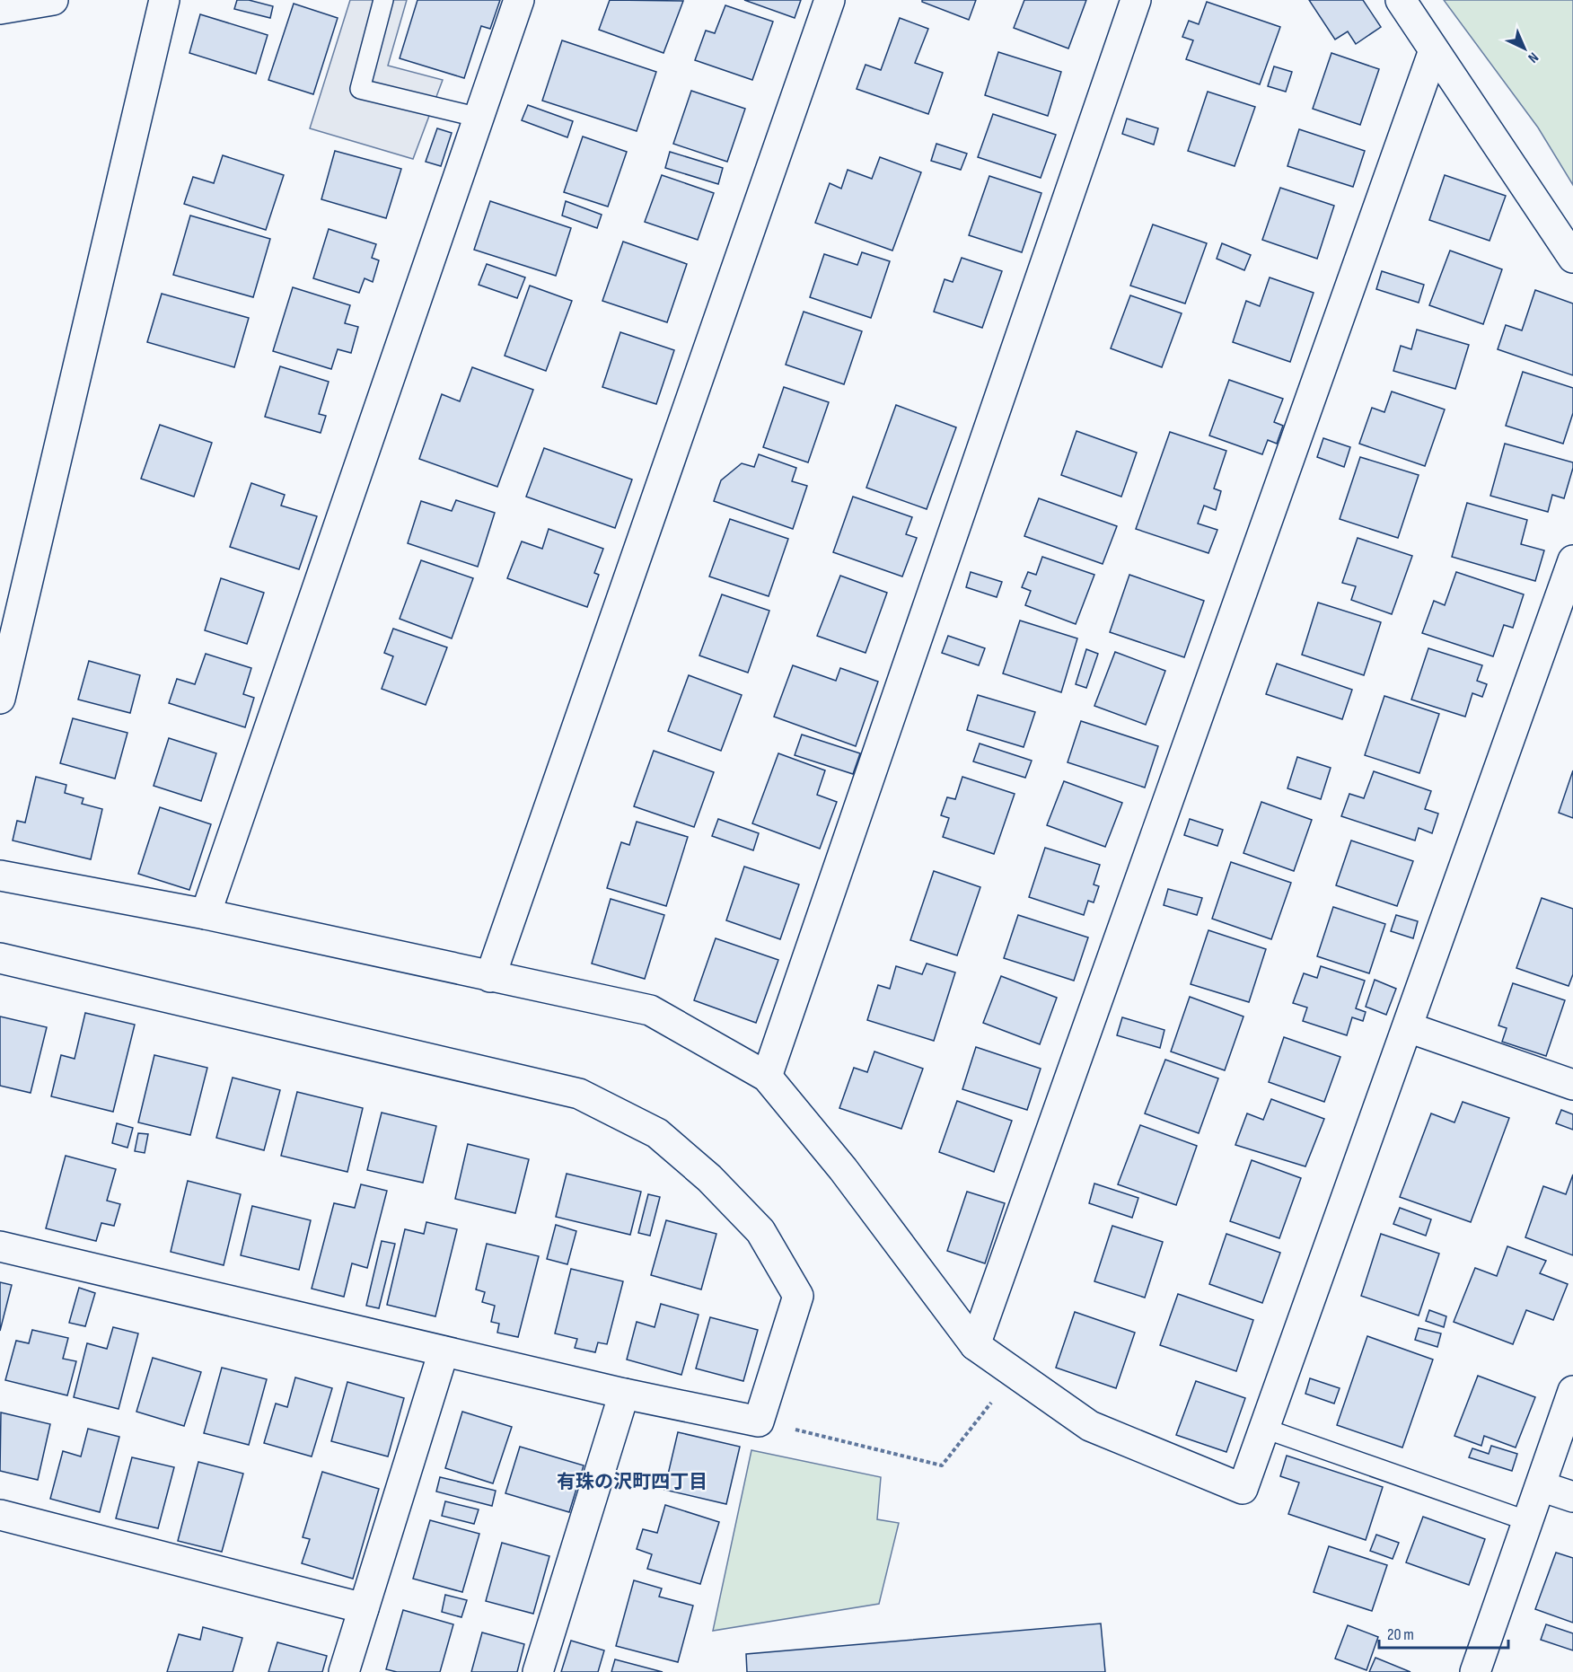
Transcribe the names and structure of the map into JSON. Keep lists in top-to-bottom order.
{
  "districts": ["有珠の沢町四丁目"],
  "scale_bar": "20 m",
  "north": "bottom right"
}
